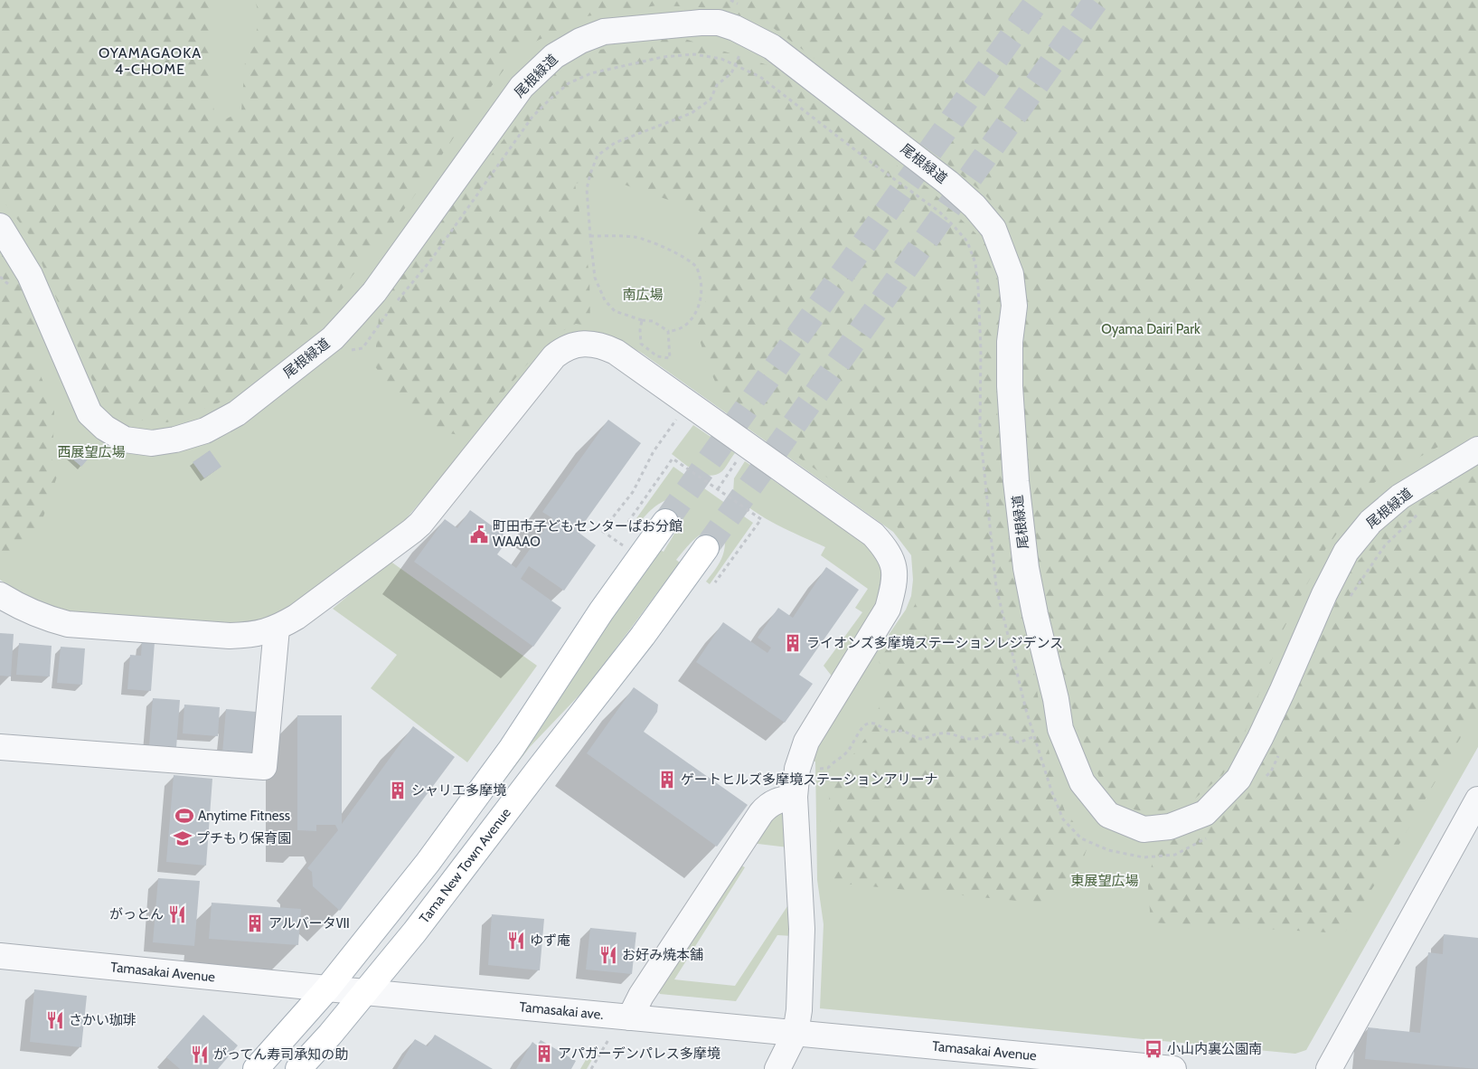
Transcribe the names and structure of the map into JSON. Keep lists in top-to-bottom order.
{
  "streets": {
    "main road": ["Tama New Town Avenue"],
    "street": ["尾根緑道", "Tamasakai Avenue", "Tamasakai ave."]
  },
  "crossings": [
    ["Tama New Town Avenue", "Tamasakai ave."],
    ["Tamasakai Avenue", "Tamasakai ave."]
  ],
  "districts": ["OYAMAGAOKA 4-CHOME"],
  "parks": [
    "南広場",
    "Oyama Dairi Park",
    "西展望広場",
    "東展望広場"
  ],
  "places": {
    "public building": ["町田市子どもセンターぱお分館 WAAAO"],
    "building": [
      "ライオンズ多摩境ステーションレジデンス",
      "ゲートヒルズ多摩境ステーションアリーナ",
      "シャリエ多摩境",
      "アルバータⅦ",
      "アパガーデンパレス多摩境"
    ],
    "sports": ["Anytime Fitness"],
    "school or university": ["プチもり保育園"],
    "restaurant": [
      "がっとん",
      "ゆず庵",
      "お好み焼本舗",
      "さかい珈琲",
      "がってん寿司承知の助"
    ],
    "bus stop": ["小山内裏公園南"]
  }
}
